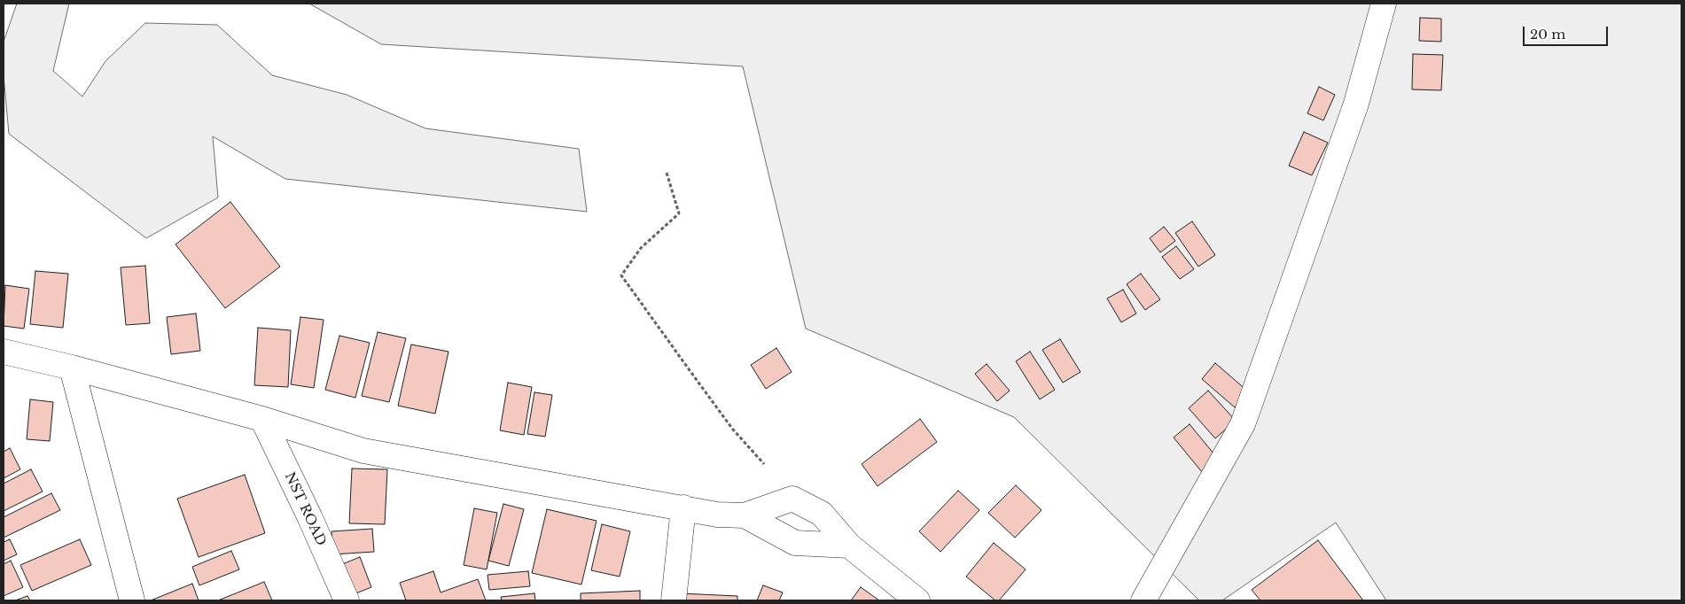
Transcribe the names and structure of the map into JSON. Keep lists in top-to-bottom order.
{
  "streets": {
    "street": ["NST ROAD"]
  },
  "scale_bar": "20 m"
}
